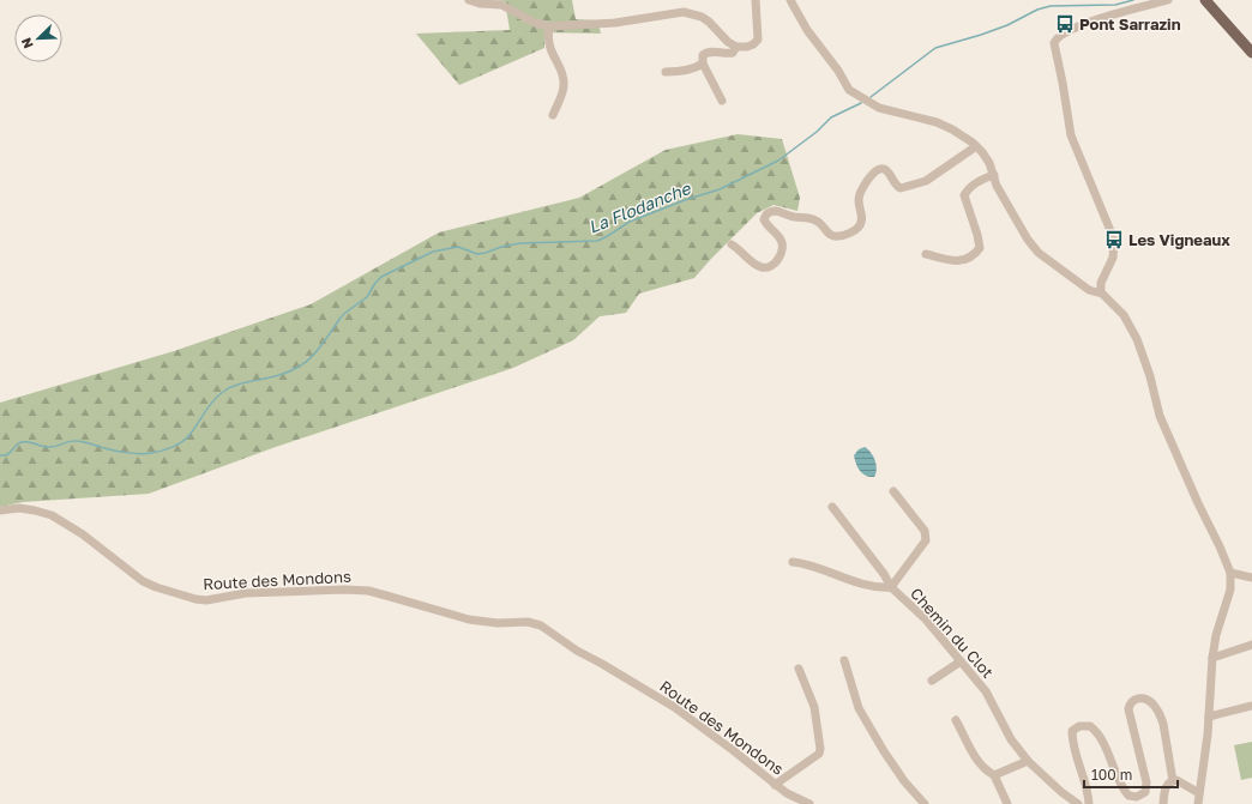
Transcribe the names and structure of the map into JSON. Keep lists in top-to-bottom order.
{
  "streets": {
    "street": ["Route des Mondons", "Chemin du Clot"]
  },
  "water": ["La Flodanche"],
  "places": {
    "bus stop": ["Pont Sarrazin", "Les Vigneaux"]
  },
  "scale_bar": "100 m",
  "north": "bottom left"
}
